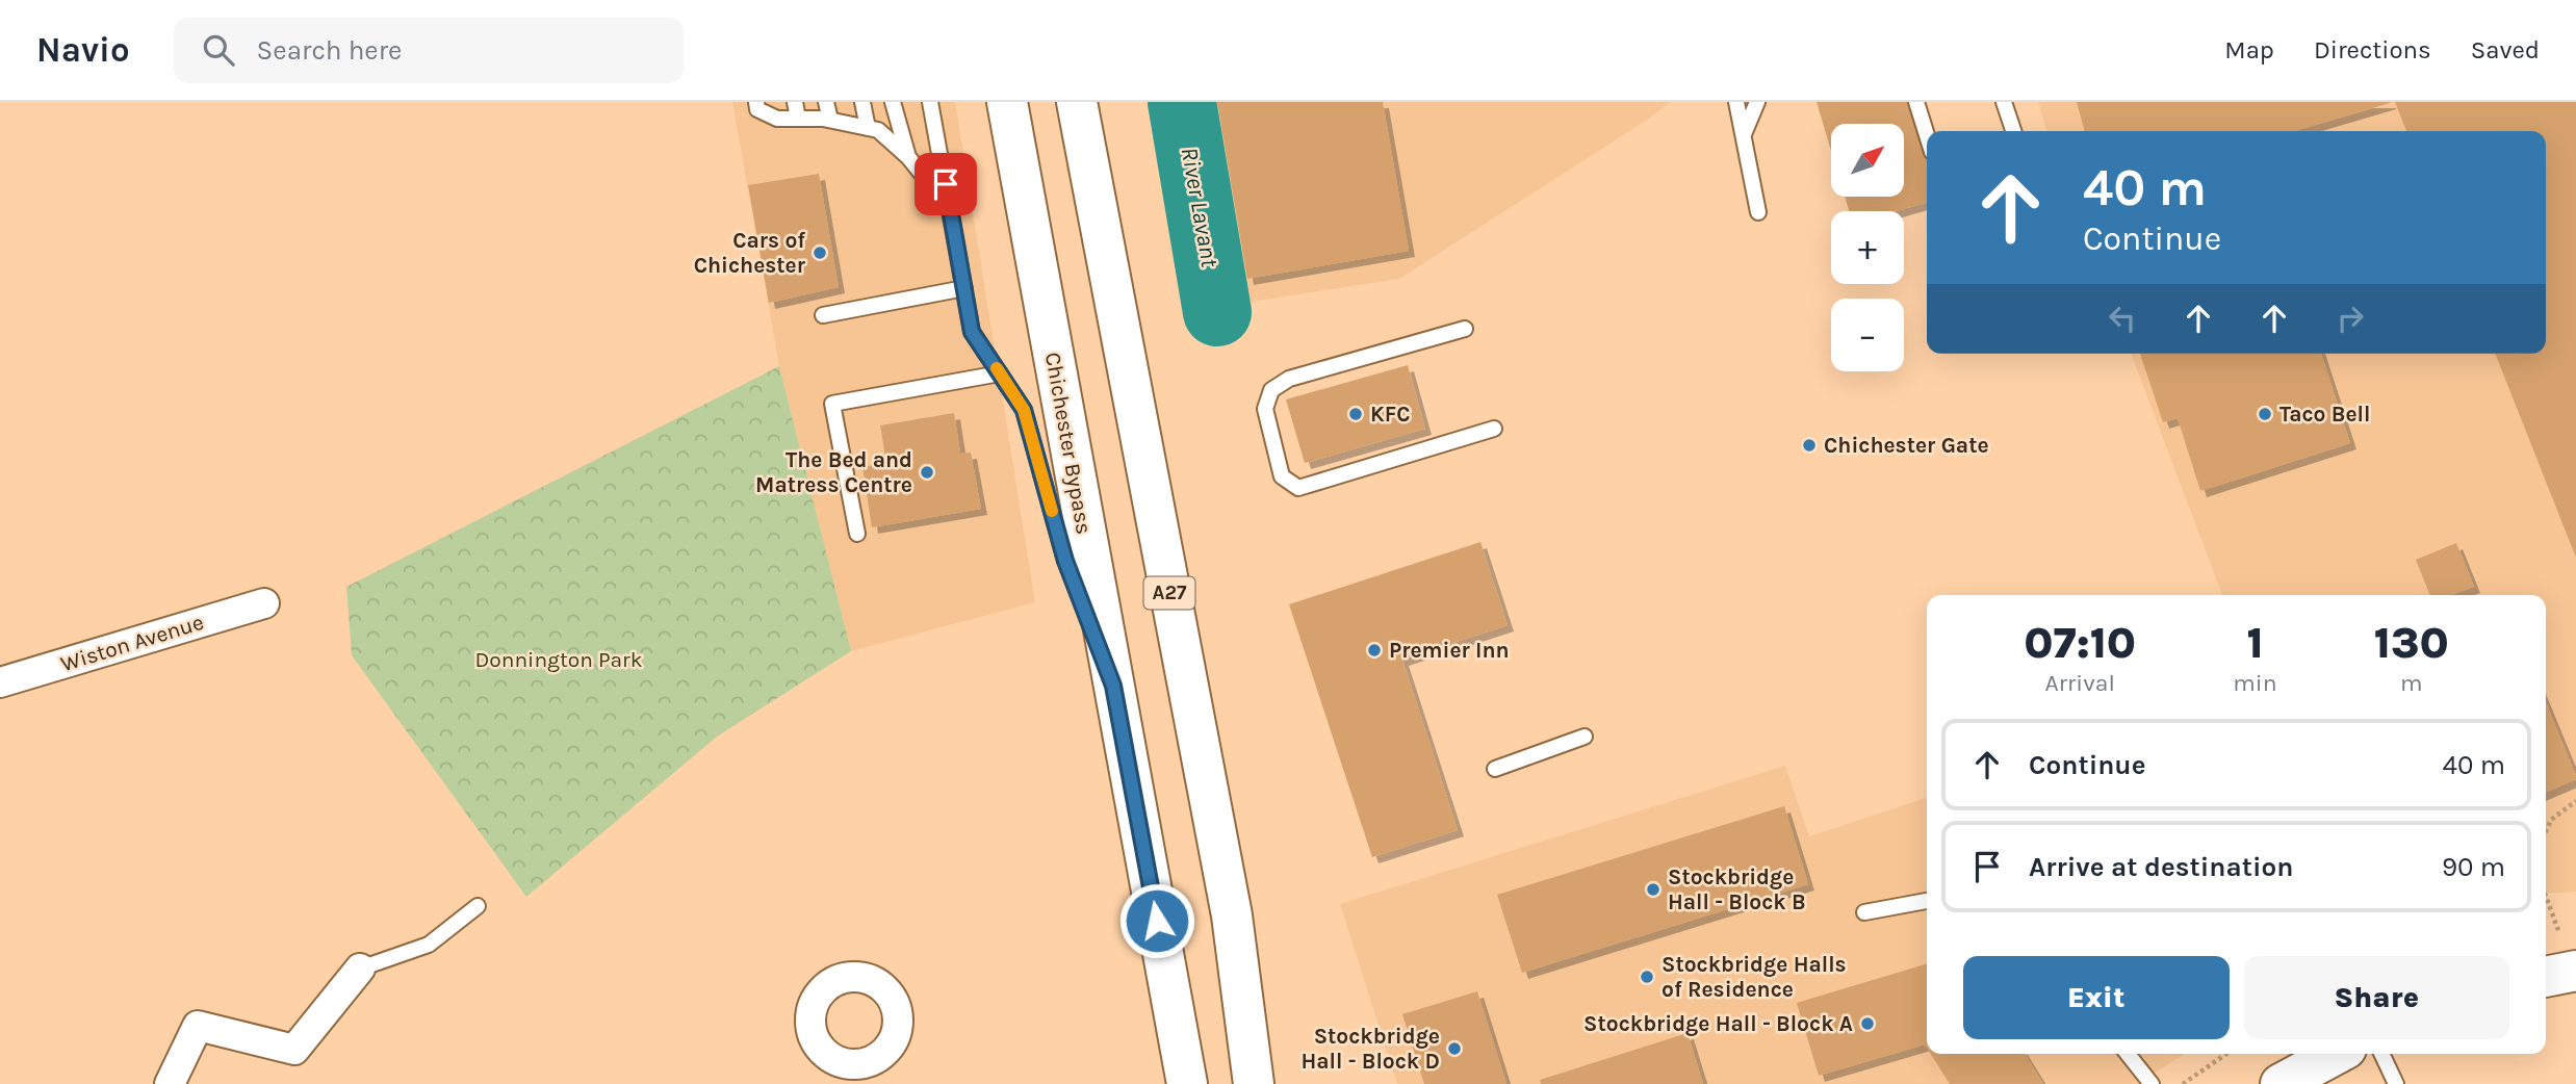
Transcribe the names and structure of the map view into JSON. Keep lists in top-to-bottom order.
{
  "streets": {
    "main road": ["Chichester Bypass", "A27"],
    "street": ["Wiston Avenue"]
  },
  "water": ["River Lavant"],
  "parks": ["Donnington Park"],
  "places": [
    "Cars of Chichester",
    "KFC",
    "Taco Bell",
    "Chichester Gate",
    "The Bed and Matress Centre",
    "Premier Inn",
    "Stockbridge Hall - Block B",
    "Stockbridge Halls of Residence",
    "Stockbridge Hall - Block A",
    "Stockbridge Hall - Block D"
  ],
  "north": "top right",
  "page": {
    "header": "Navio",
    "search": "Search here",
    "nav": ["Map", "Directions", "Saved"],
    "map_buttons": ["+", "−"],
    "turn": ["40 m", "Continue"],
    "eta": [
      "07:10",
      "Arrival",
      "1",
      "min",
      "130",
      "m"
    ],
    "list": [
      {
        "name": "Continue",
        "value": "40 m"
      },
      {
        "name": "Arrive at destination",
        "value": "90 m"
      }
    ],
    "buttons": ["Exit", "Share"]
  }
}
